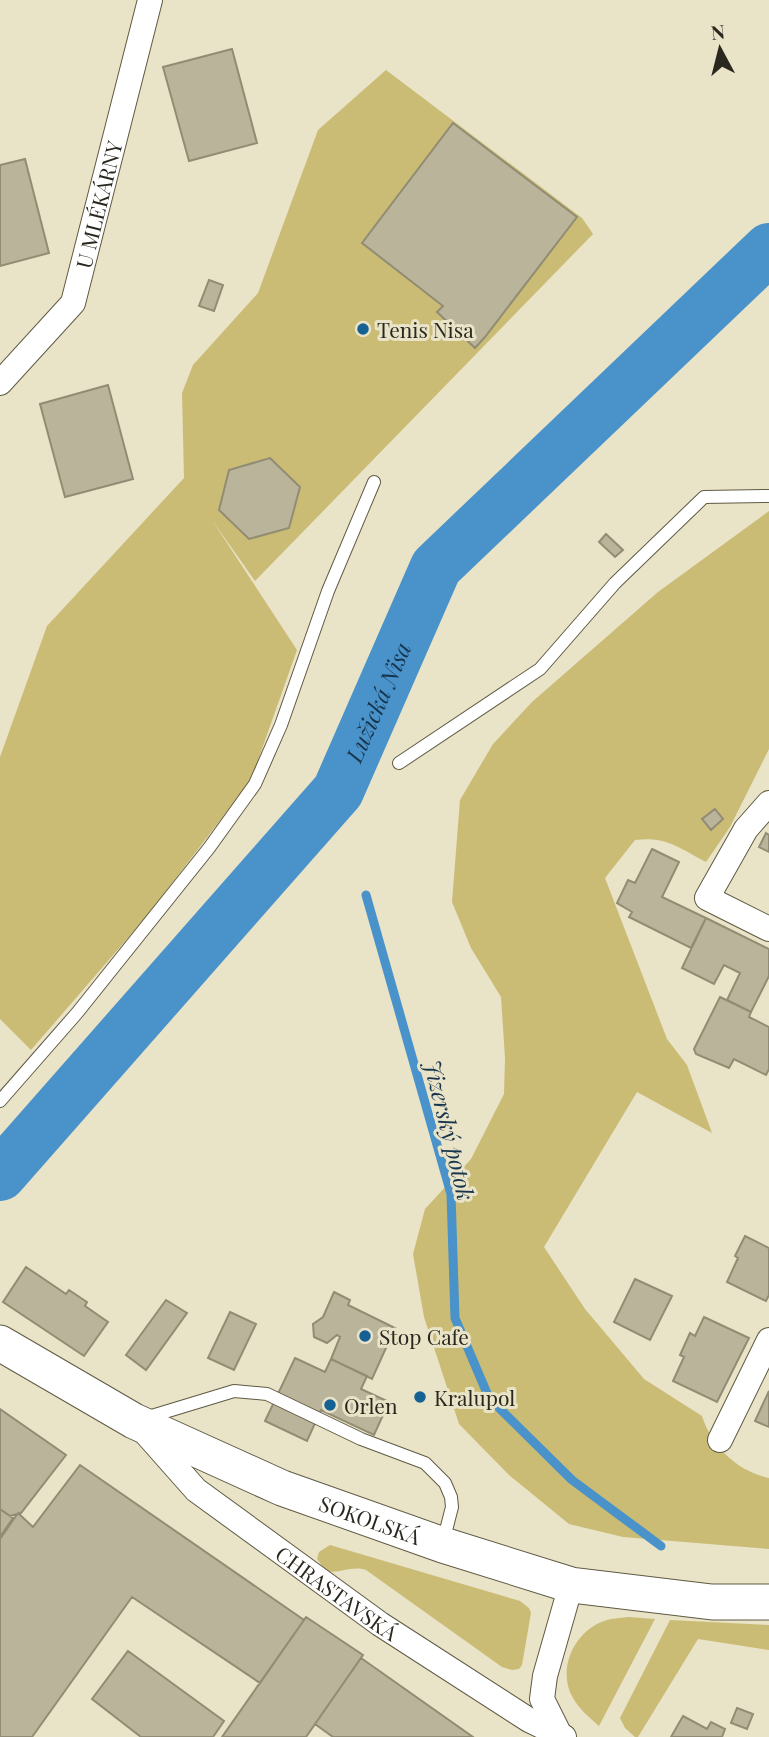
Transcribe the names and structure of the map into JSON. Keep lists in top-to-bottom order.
{
  "streets": {
    "main road": ["SOKOLSKÁ"],
    "street": ["U MLÉKÁRNY", "CHRASTAVSKÁ"]
  },
  "crossings": [
    ["SOKOLSKÁ", "CHRASTAVSKÁ"]
  ],
  "water": ["Lužická Nisa", "Jizerský potok"],
  "places": [
    "Tenis Nisa",
    "Stop Cafe",
    "Kralupol",
    "Orlen"
  ],
  "north": "top"
}
